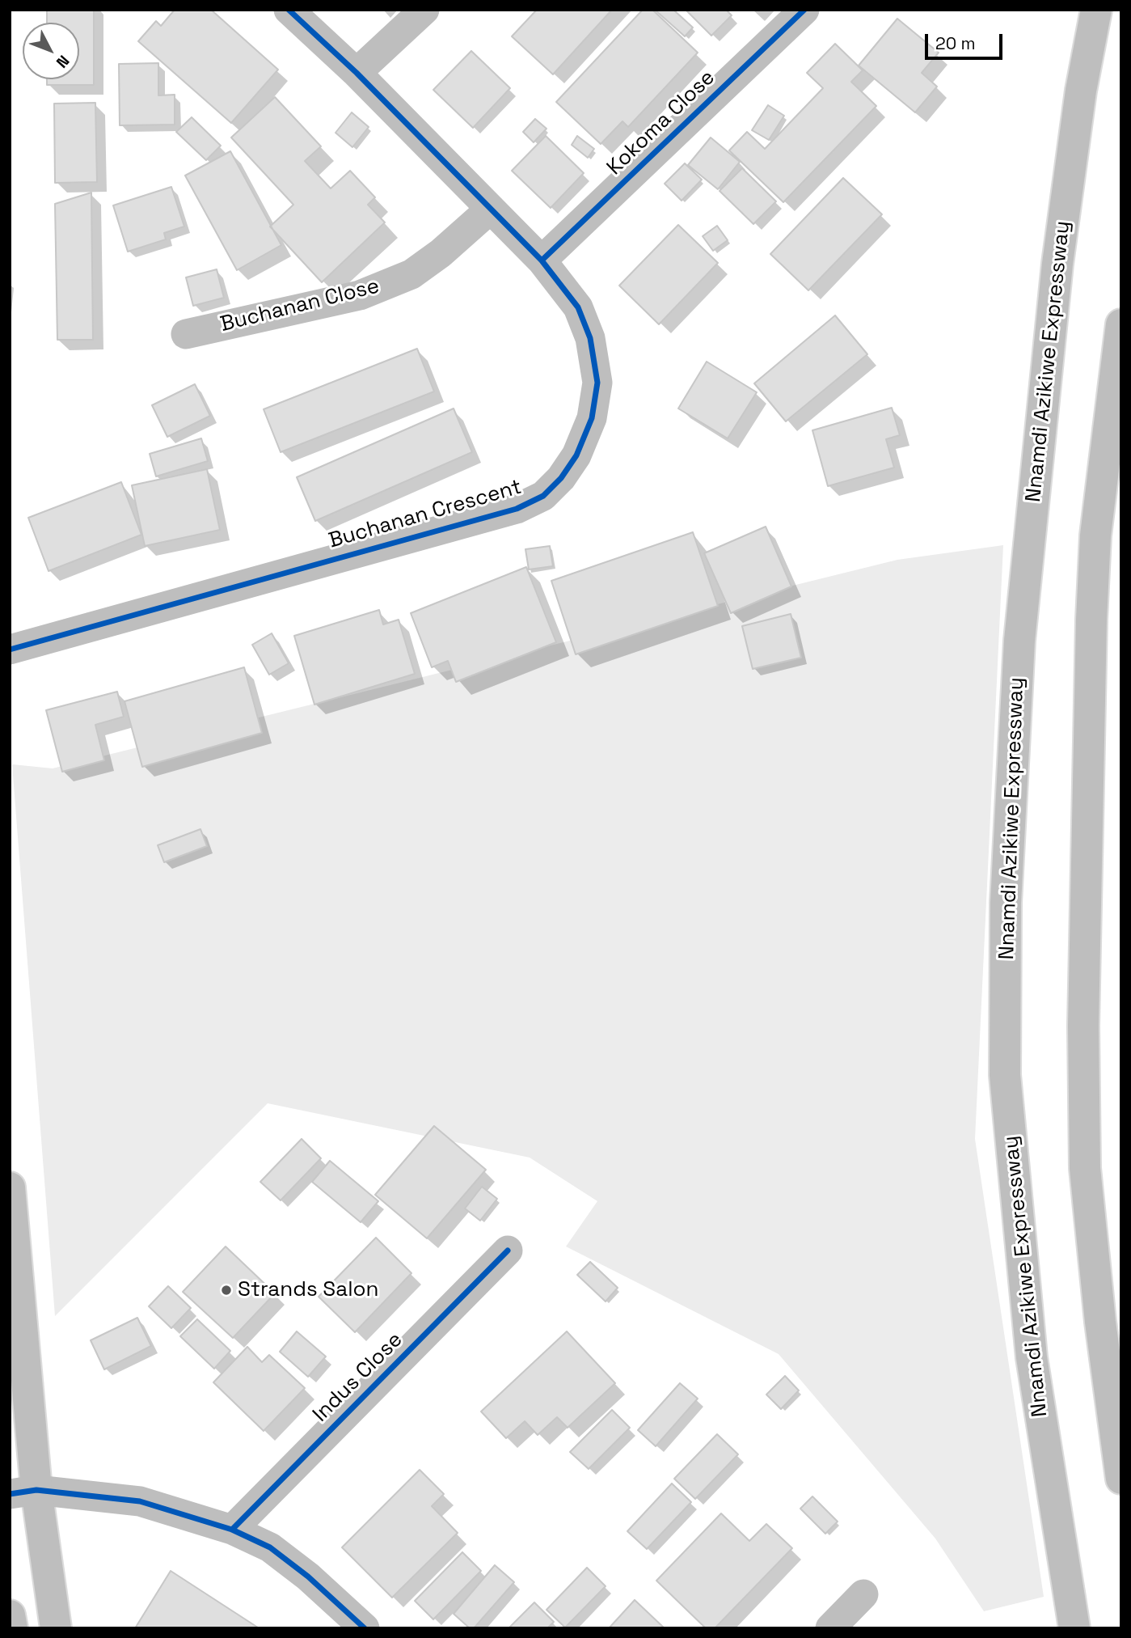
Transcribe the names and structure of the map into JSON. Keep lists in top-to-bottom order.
{
  "streets": {
    "main road": ["Nnamdi Azikiwe Expressway"],
    "street": [
      "Kokoma Close",
      "Buchanan Close",
      "Buchanan Crescent",
      "Indus Close"
    ]
  },
  "crossings": [
    ["Kokoma Close", "Buchanan Crescent"],
    ["Buchanan Close", "Buchanan Crescent"]
  ],
  "places": ["Strands Salon"],
  "scale_bar": "20 m",
  "north": "bottom right"
}
